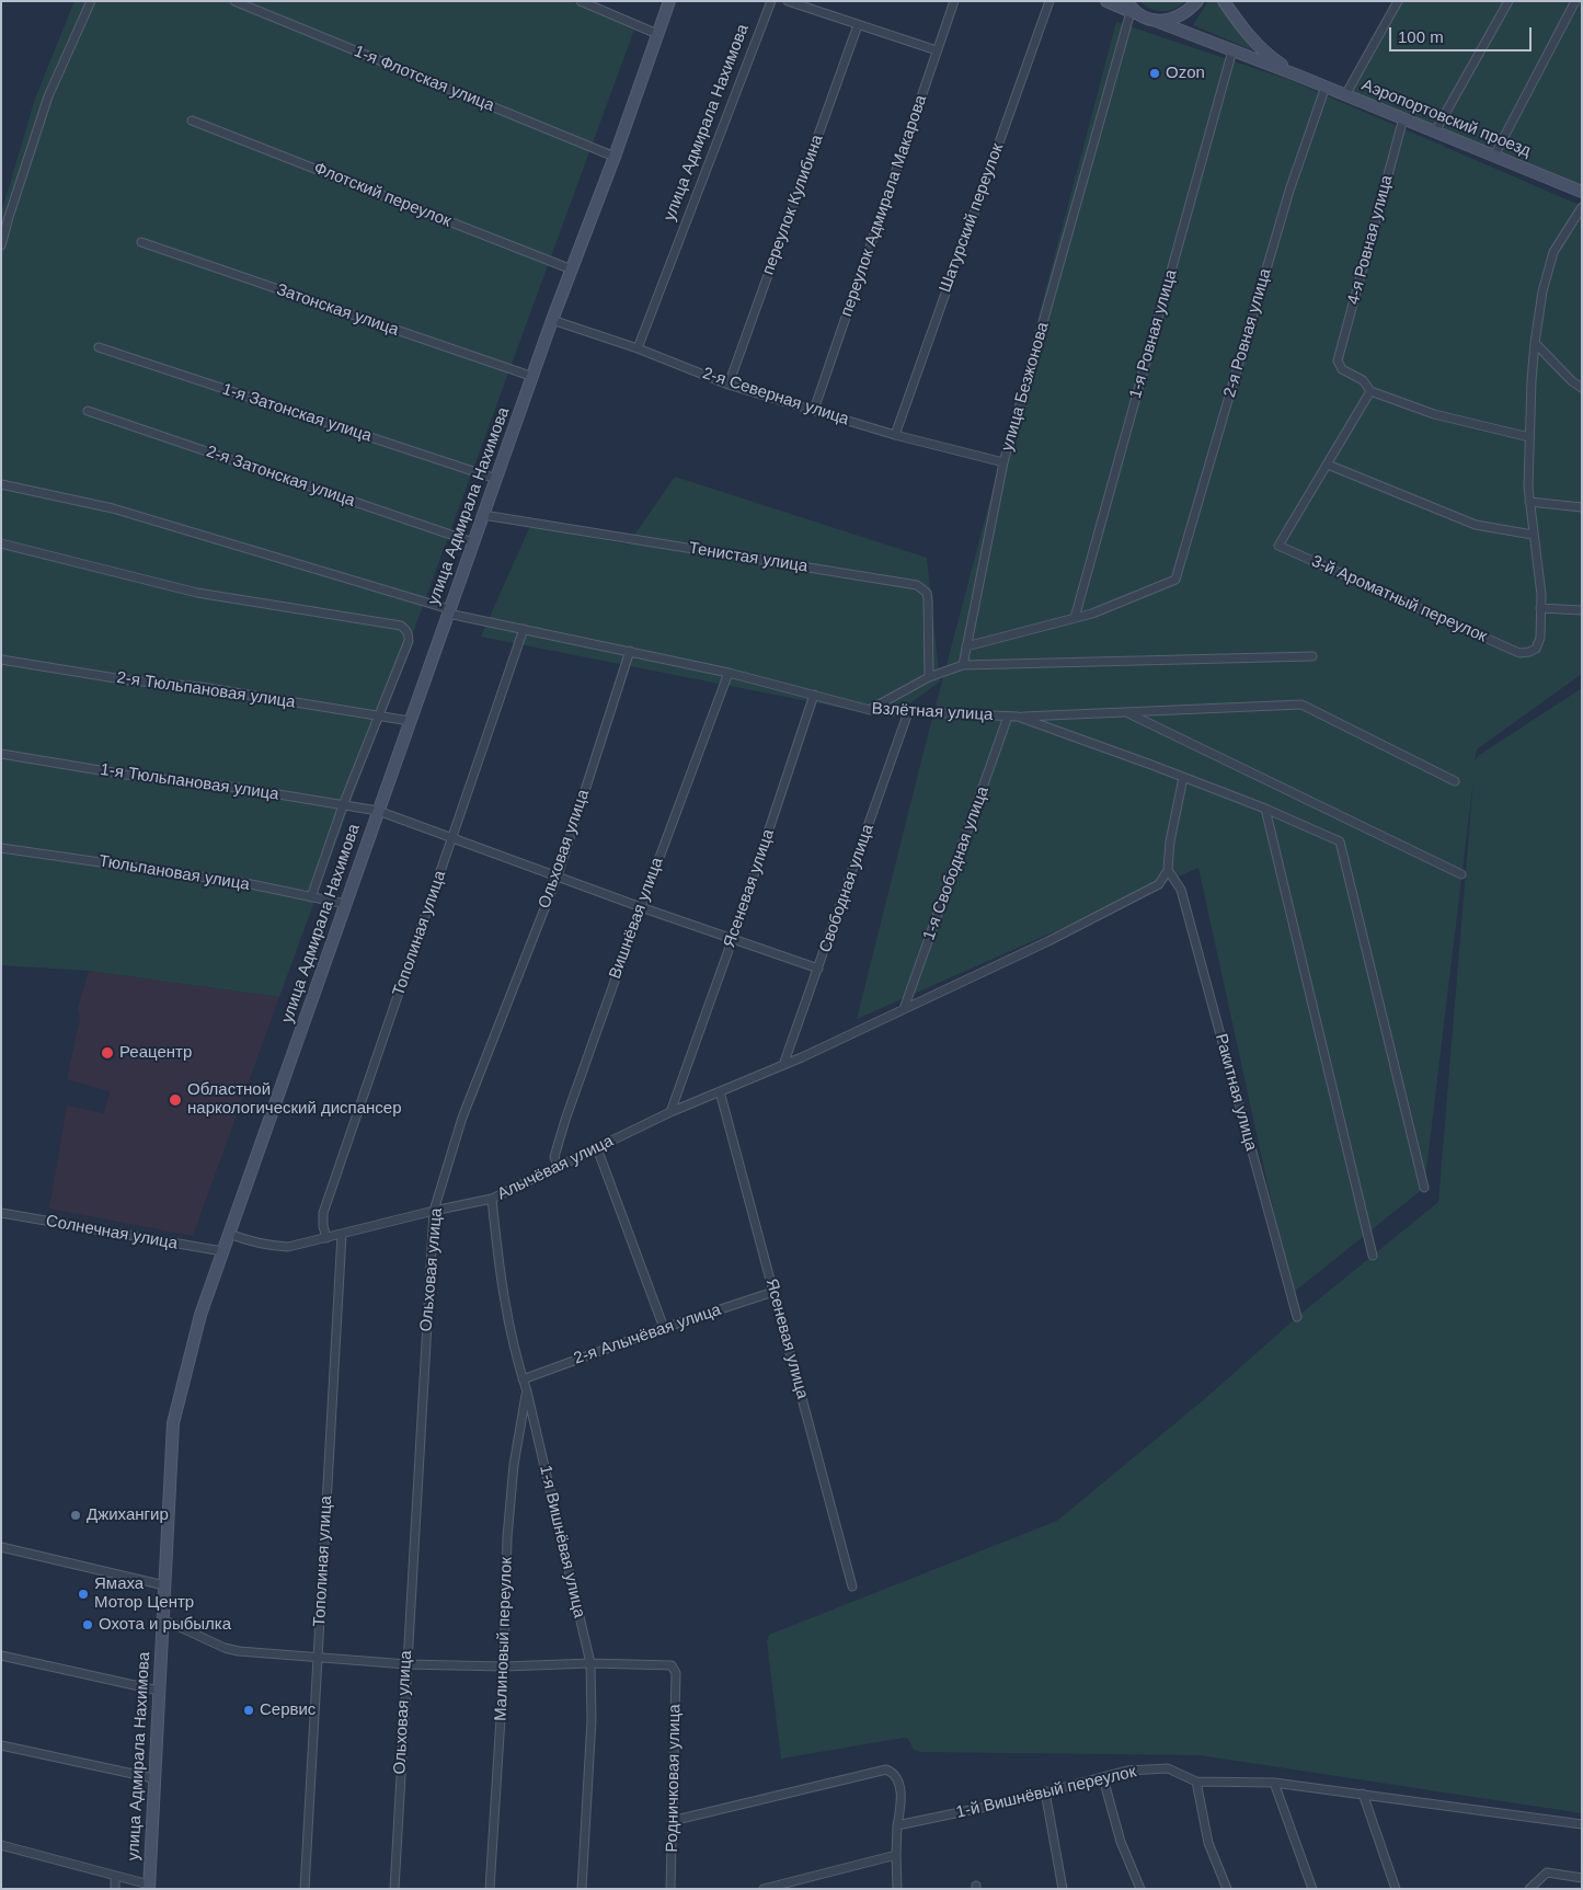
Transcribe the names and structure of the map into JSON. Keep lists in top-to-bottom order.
{
  "streets": {
    "main road": ["Аэропортовский проезд", "улица Адмирала Нахимова"],
    "street": [
      "1-я Флотская улица",
      "Флотский переулок",
      "переулок Кулибина",
      "переулок Адмирала Макарова",
      "Шатурский переулок",
      "4-я Ровная улица",
      "Затонская улица",
      "2-я Ровная улица",
      "1-я Ровная улица",
      "улица Безжонова",
      "2-я Северная улица",
      "1-я Затонская улица",
      "2-я Затонская улица",
      "Тенистая улица",
      "3-й Ароматный переулок",
      "2-я Тюльпановая улица",
      "Взлётная улица",
      "1-я Тюльпановая улица",
      "Ольховая улица",
      "1-я Свободная улица",
      "Тюльпановая улица",
      "Ясеневая улица",
      "Свободная улица",
      "Вишнёвая улица",
      "Тополиная улица",
      "Ракитная улица",
      "Алычёвая улица",
      "Солнечная улица",
      "2-я Алычёвая улица",
      "1-я Вишнёвая улица",
      "Малиновый переулок",
      "Родничковая улица",
      "1-й Вишнёвый переулок"
    ]
  },
  "crossings": [
    ["1-я Флотская улица", "улица Адмирала Нахимова"],
    ["Аэропортовский проезд", "4-я Ровная улица"],
    ["Аэропортовский проезд", "2-я Ровная улица"],
    ["улица Адмирала Нахимова", "Флотский переулок"],
    ["улица Адмирала Нахимова", "Затонская улица"],
    ["улица Адмирала Нахимова", "2-я Северная улица"],
    ["улица Адмирала Нахимова", "1-я Затонская улица"],
    ["улица Адмирала Нахимова", "2-я Затонская улица"],
    ["улица Адмирала Нахимова", "Тенистая улица"],
    ["улица Адмирала Нахимова", "2-я Тюльпановая улица"],
    ["улица Адмирала Нахимова", "Взлётная улица"],
    ["улица Адмирала Нахимова", "1-я Тюльпановая улица"],
    ["улица Адмирала Нахимова", "Тюльпановая улица"],
    ["улица Адмирала Нахимова", "Алычёвая улица"],
    ["улица Адмирала Нахимова", "Солнечная улица"],
    ["переулок Кулибина", "2-я Северная улица"],
    ["переулок Адмирала Макарова", "2-я Северная улица"],
    ["Шатурский переулок", "2-я Северная улица"],
    ["2-я Ровная улица", "1-я Ровная улица"],
    ["улица Безжонова", "2-я Северная улица"],
    ["Взлётная улица", "Ольховая улица"],
    ["Взлётная улица", "1-я Свободная улица"],
    ["Взлётная улица", "Ясеневая улица"],
    ["Взлётная улица", "Свободная улица"],
    ["Взлётная улица", "Вишнёвая улица"],
    ["Взлётная улица", "Тополиная улица"],
    ["1-я Тюльпановая улица", "Ольховая улица"],
    ["1-я Тюльпановая улица", "Ясеневая улица"],
    ["1-я Тюльпановая улица", "Свободная улица"],
    ["1-я Тюльпановая улица", "Вишнёвая улица"],
    ["1-я Тюльпановая улица", "Тополиная улица"],
    ["Ольховая улица", "Алычёвая улица"],
    ["1-я Свободная улица", "Алычёвая улица"],
    ["Ясеневая улица", "Алычёвая улица"],
    ["Ясеневая улица", "2-я Алычёвая улица"],
    ["Свободная улица", "Алычёвая улица"],
    ["Вишнёвая улица", "Алычёвая улица"],
    ["Тополиная улица", "Алычёвая улица"],
    ["Ракитная улица", "Алычёвая улица"],
    ["Алычёвая улица", "1-я Вишнёвая улица"],
    ["2-я Алычёвая улица", "1-я Вишнёвая улица"],
    ["1-я Вишнёвая улица", "Малиновый переулок"],
    ["1-я Вишнёвая улица", "Родничковая улица"]
  ],
  "places": [
    "Ozon",
    "Реацентр",
    "Областной наркологический диспансер",
    "Джихангир",
    "Ямаха Мотор Центр",
    "Охота и рыбылка",
    "Сервис"
  ],
  "scale_bar": "100 m"
}
